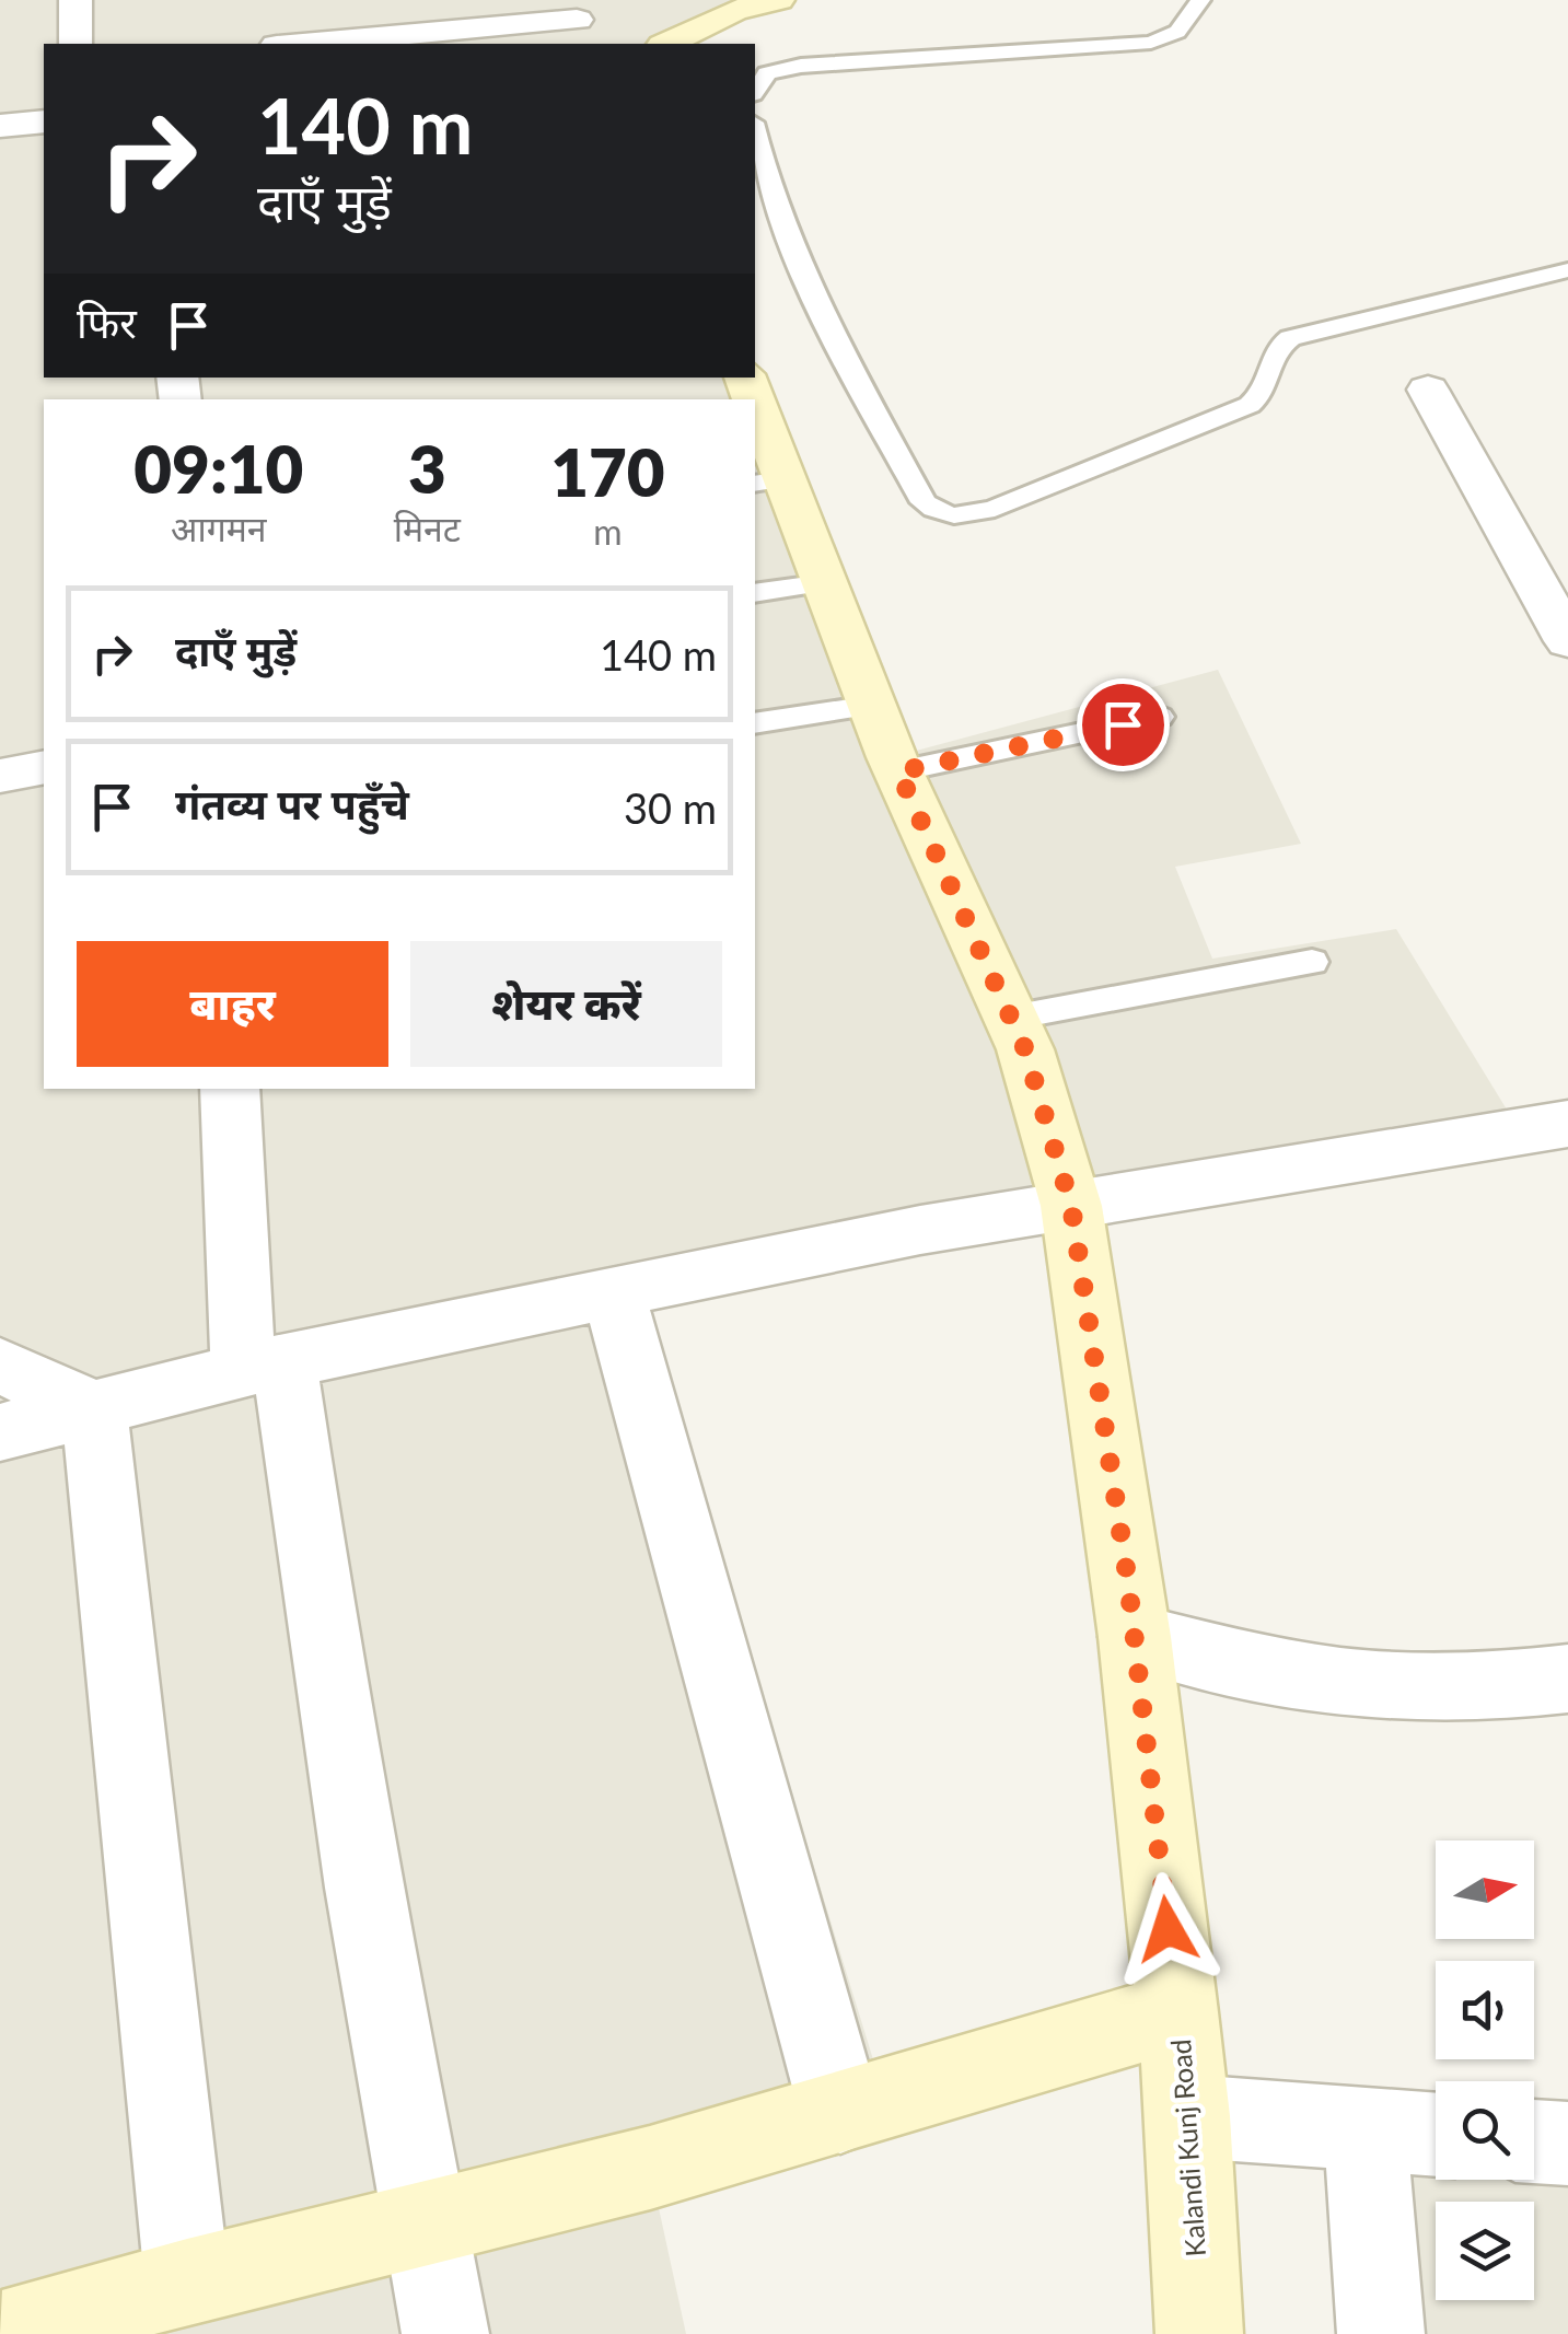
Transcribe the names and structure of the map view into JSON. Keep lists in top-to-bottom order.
{
  "streets": {
    "street": ["Kalandi Kunj Road"]
  },
  "north": "right",
  "page": {
    "turn": ["140 m", "दाएँ मुड़ें"],
    "then": "फिर",
    "eta": [
      "09:10",
      "आगमन",
      "3",
      "मिनट",
      "170",
      "m"
    ],
    "list": [
      {
        "name": "दाएँ मुड़ें",
        "value": "140 m"
      },
      {
        "name": "गंतव्य पर पहुँचे",
        "value": "30 m"
      }
    ],
    "buttons": ["बाहर", "शेयर करें"]
  }
}
